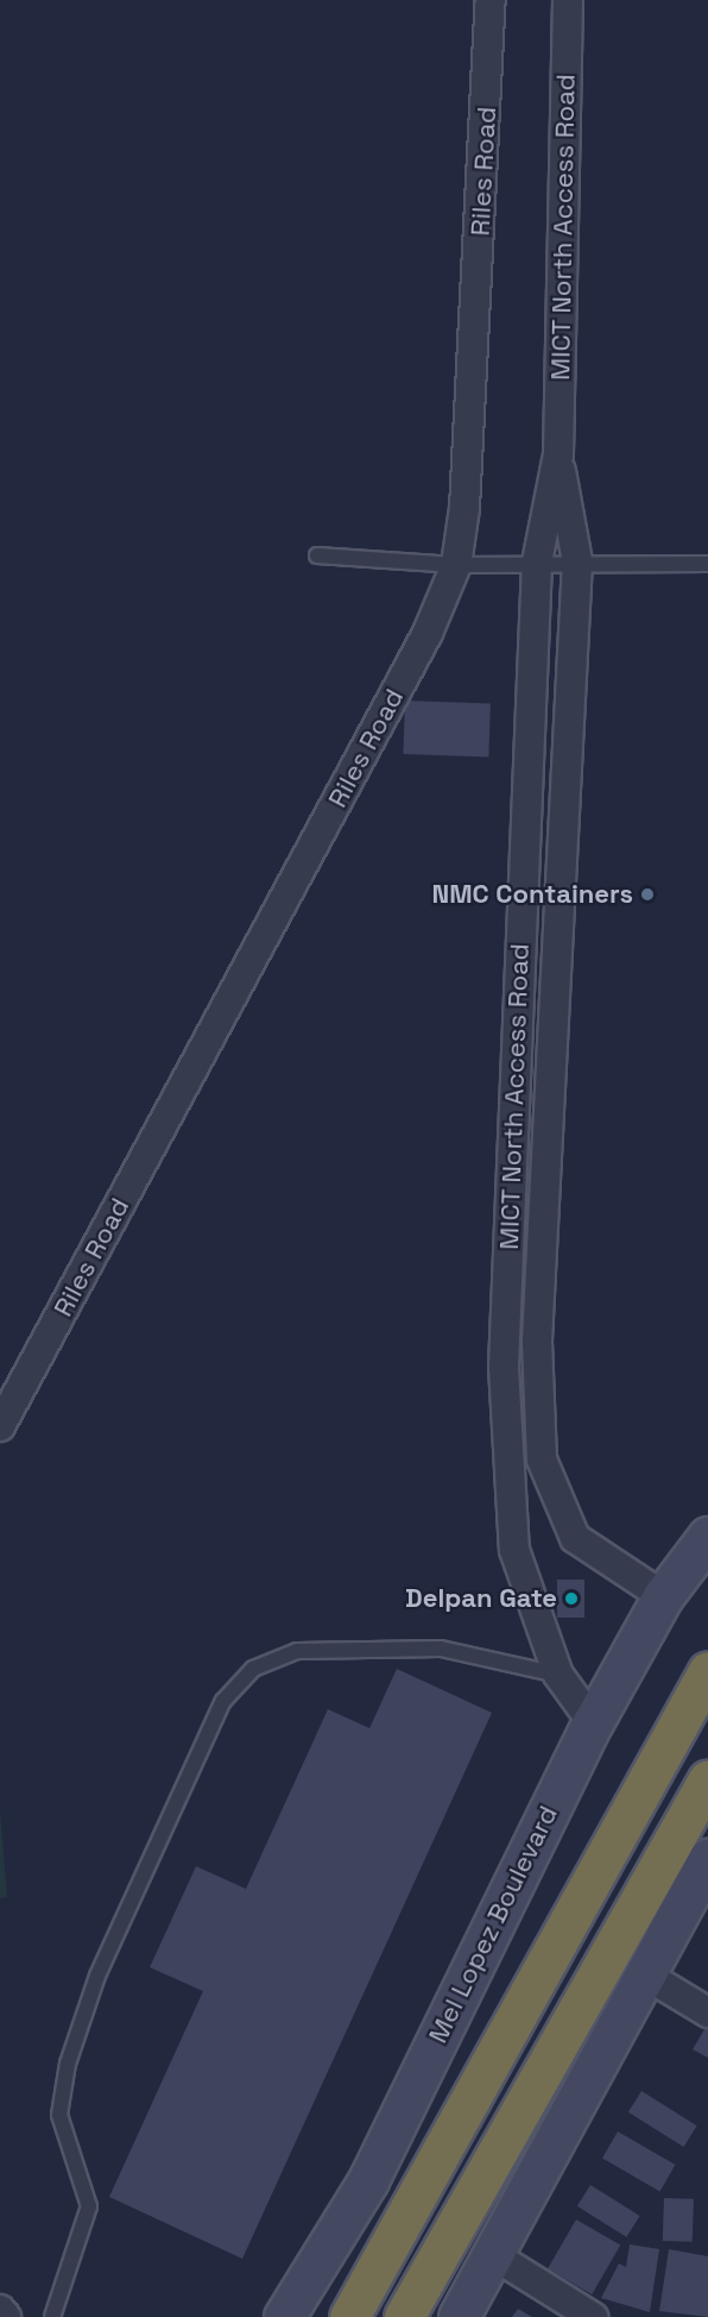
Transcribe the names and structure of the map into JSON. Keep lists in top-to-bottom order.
{
  "streets": {
    "main road": ["Mel Lopez Boulevard"],
    "street": ["Riles Road", "MICT North Access Road"]
  },
  "crossings": [
    ["MICT North Access Road", "Mel Lopez Boulevard"]
  ],
  "places": ["NMC Containers", "Delpan Gate"]
}
